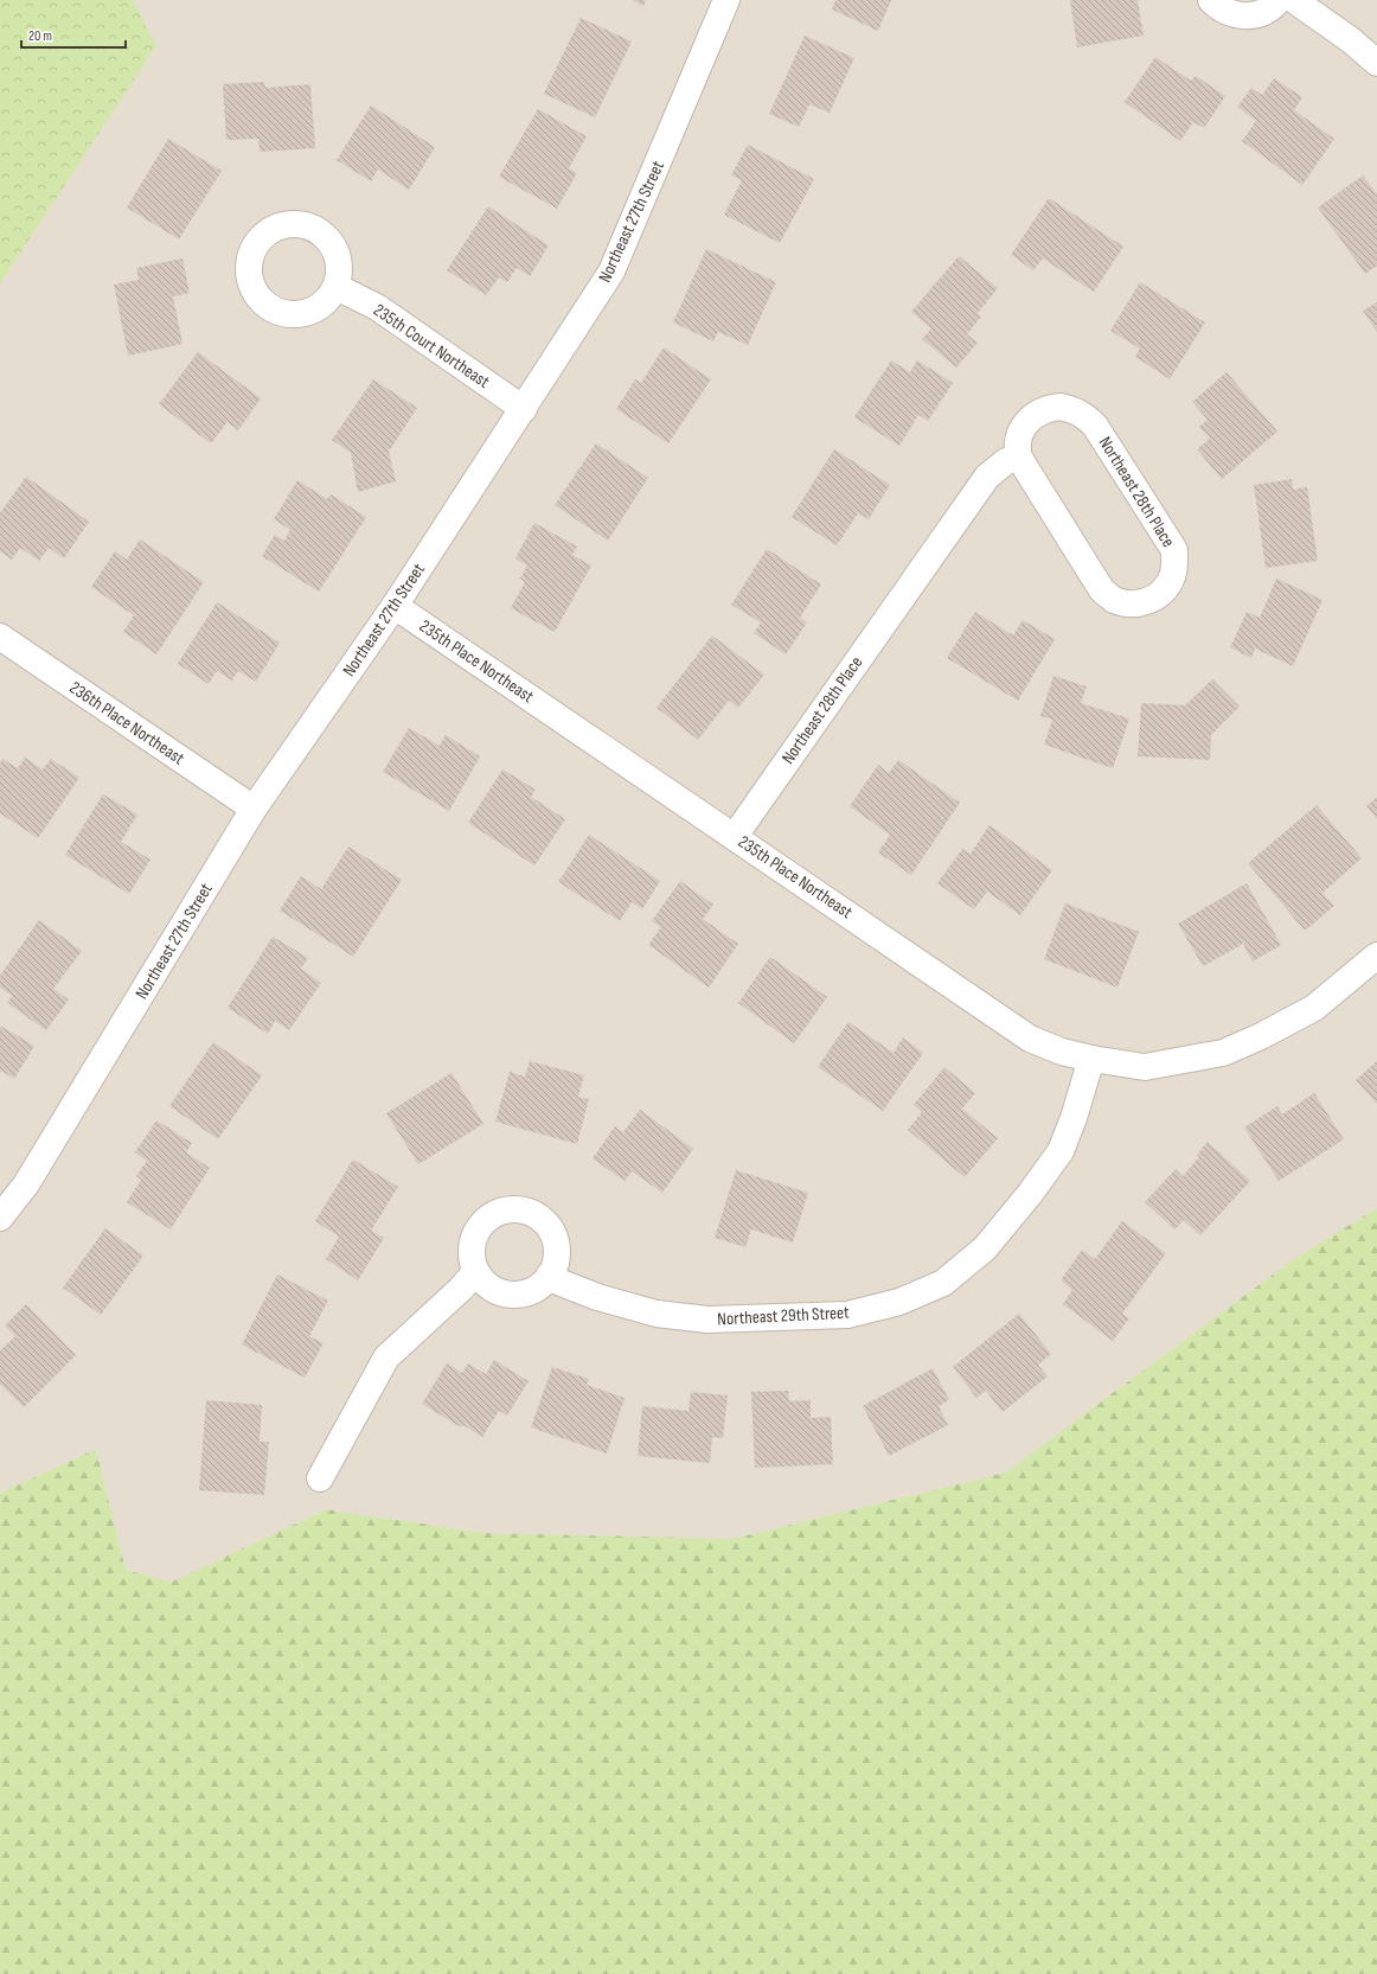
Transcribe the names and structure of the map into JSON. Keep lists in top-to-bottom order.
{
  "streets": {
    "street": [
      "Northeast 27th Street",
      "235th Court Northeast",
      "Northeast 28th Place",
      "235th Place Northeast",
      "236th Place Northeast",
      "Northeast 29th Street"
    ]
  },
  "crossings": [
    ["Northeast 27th Street", "235th Court Northeast"],
    ["Northeast 27th Street", "235th Place Northeast"],
    ["Northeast 27th Street", "236th Place Northeast"],
    ["Northeast 28th Place", "235th Place Northeast"],
    ["235th Place Northeast", "Northeast 29th Street"]
  ],
  "scale_bar": "20 m"
}
